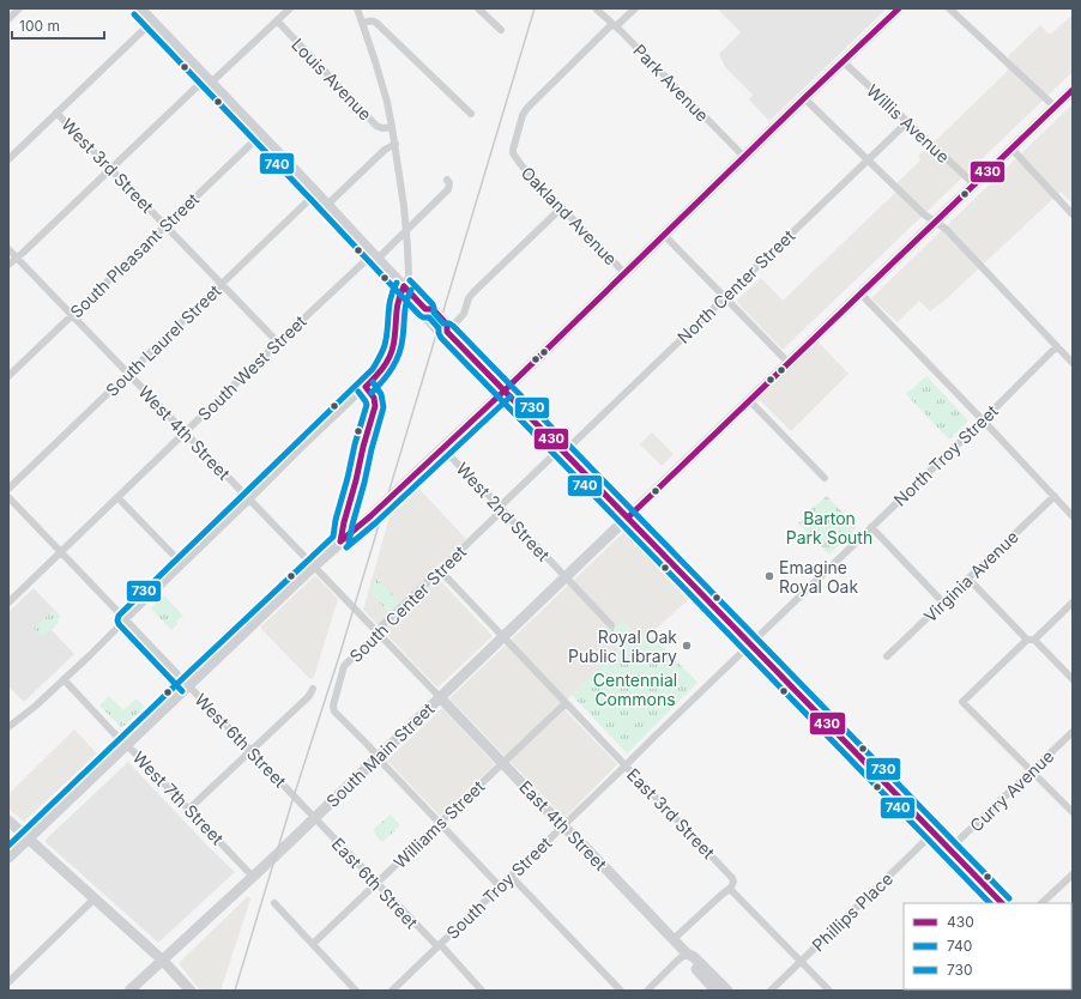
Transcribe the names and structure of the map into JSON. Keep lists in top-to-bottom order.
{
  "streets": {
    "main road": ["South Main Street", "East 4th Street"],
    "street": [
      "Louis Avenue",
      "Park Avenue",
      "Willis Avenue",
      "West 3rd Street",
      "Oakland Avenue",
      "South Pleasant Street",
      "North Center Street",
      "South Laurel Street",
      "South West Street",
      "West 4th Street",
      "North Troy Street",
      "West 2nd Street",
      "Virginia Avenue",
      "South Center Street",
      "West 6th Street",
      "Curry Avenue",
      "West 7th Street",
      "East 3rd Street",
      "Williams Street",
      "East 6th Street",
      "South Troy Street",
      "Phillips Place"
    ]
  },
  "crossings": [
    ["Park Avenue", "Oakland Avenue"],
    ["Willis Avenue", "North Center Street"],
    ["Willis Avenue", "South Main Street"],
    ["West 3rd Street", "South Pleasant Street"],
    ["West 3rd Street", "South Laurel Street"],
    ["West 3rd Street", "South West Street"],
    ["South Pleasant Street", "West 4th Street"],
    ["North Center Street", "South Center Street"],
    ["South Laurel Street", "West 4th Street"],
    ["South West Street", "West 4th Street"],
    ["South West Street", "West 6th Street"],
    ["West 4th Street", "South Center Street"],
    ["West 4th Street", "South Main Street"],
    ["West 4th Street", "East 4th Street"],
    ["North Troy Street", "South Troy Street"],
    ["West 2nd Street", "South Center Street"],
    ["West 2nd Street", "South Main Street"],
    ["South Center Street", "South Main Street"],
    ["West 6th Street", "South Main Street"],
    ["West 6th Street", "East 6th Street"],
    ["South Main Street", "West 7th Street"],
    ["South Main Street", "East 3rd Street"],
    ["South Main Street", "East 4th Street"],
    ["South Main Street", "East 6th Street"],
    ["East 3rd Street", "Williams Street"],
    ["East 3rd Street", "South Troy Street"],
    ["East 3rd Street", "Phillips Place"],
    ["Williams Street", "East 4th Street"],
    ["Williams Street", "East 6th Street"],
    ["East 4th Street", "South Troy Street"],
    ["East 6th Street", "South Troy Street"]
  ],
  "parks": ["Barton Park South", "Centennial Commons"],
  "places": ["Emagine Royal Oak", "Royal Oak Public Library"],
  "lines": ["transit line 430", "transit line 740", "transit line 730"],
  "legend": ["430", "740", "730"],
  "scale_bar": "100 m"
}
